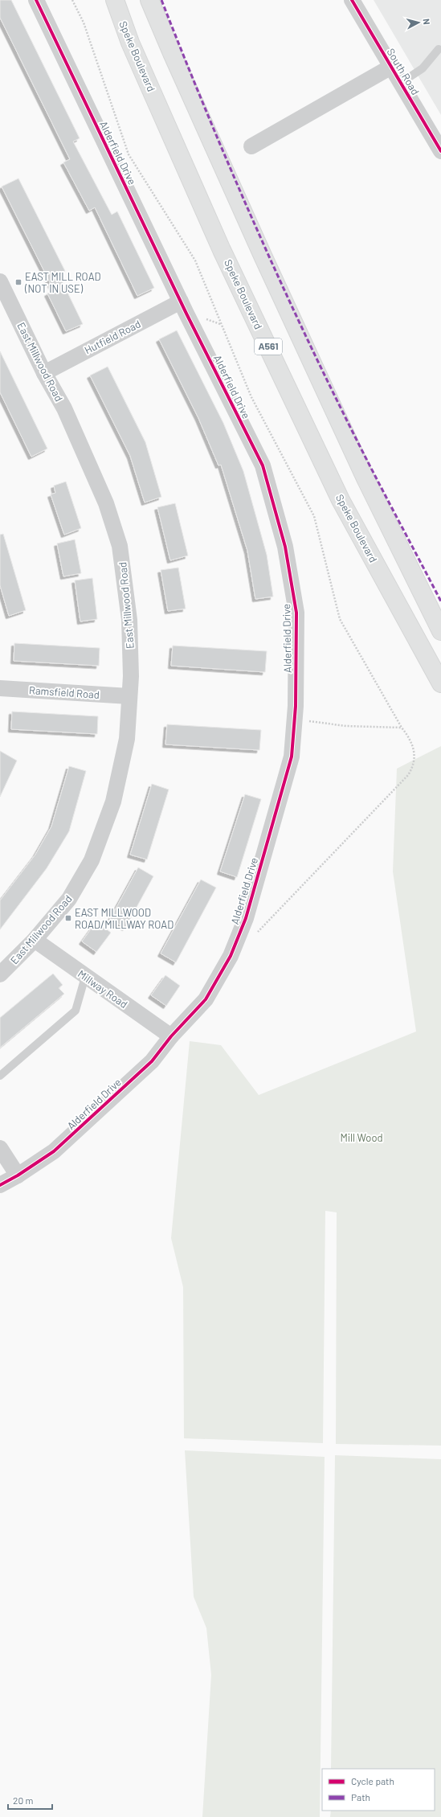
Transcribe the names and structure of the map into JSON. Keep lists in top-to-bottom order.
{
  "streets": {
    "highway": ["Speke Boulevard", "A561"],
    "street": [
      "South Road",
      "Alderfield Drive",
      "Hutfield Road",
      "East Millwood Road",
      "Ramsfield Road",
      "Millway Road"
    ]
  },
  "crossings": [
    ["Alderfield Drive", "Hutfield Road"],
    ["Alderfield Drive", "Millway Road"],
    ["Hutfield Road", "East Millwood Road"],
    ["East Millwood Road", "Ramsfield Road"],
    ["East Millwood Road", "Millway Road"]
  ],
  "parks": ["Mill Wood"],
  "places": {
    "transit": ["EAST MILL ROAD (NOT IN USE)", "EAST MILLWOOD ROAD/MILLWAY ROAD"]
  },
  "legend": ["Cycle path", "Path"],
  "scale_bar": "20 m",
  "north": "right"
}
